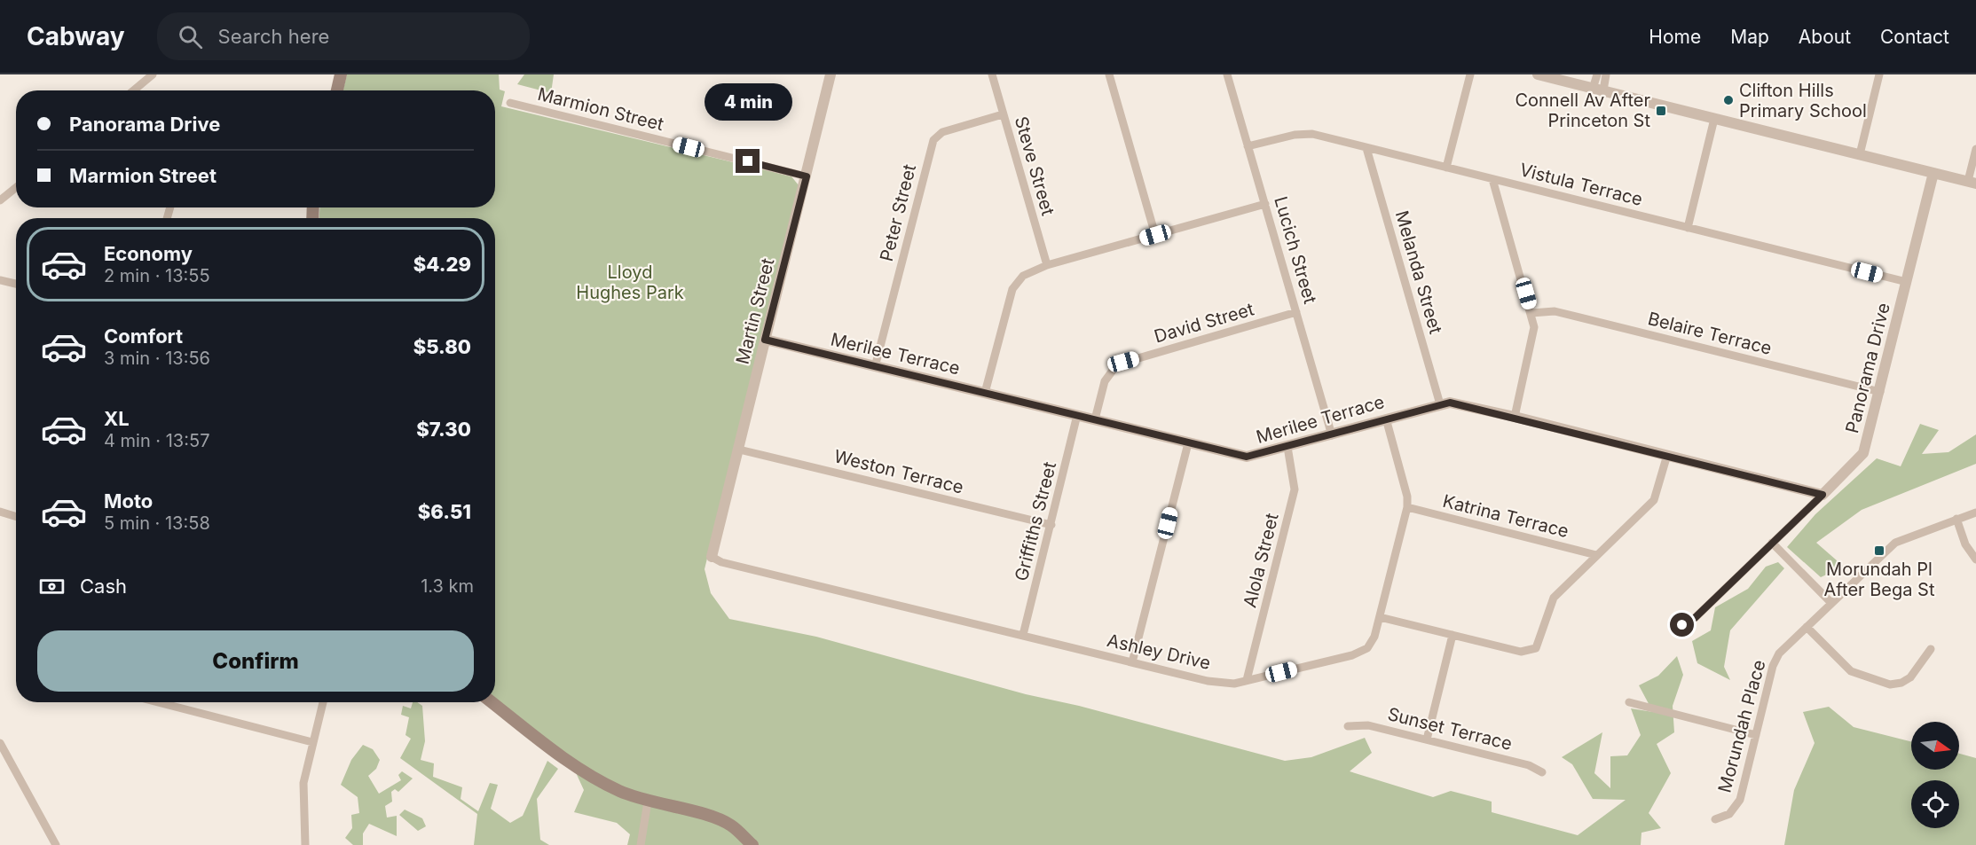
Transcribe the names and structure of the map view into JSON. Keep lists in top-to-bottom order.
{
  "streets": {
    "street": [
      "Marmion Street",
      "Steve Street",
      "Vistula Terrace",
      "Peter Street",
      "Lucich Street",
      "Melanda Street",
      "Martin Street",
      "David Street",
      "Belaire Terrace",
      "Merilee Terrace",
      "Panorama Drive",
      "Weston Terrace",
      "Katrina Terrace",
      "Griffiths Street",
      "Alola Street",
      "Ashley Drive",
      "Morundah Place",
      "Sunset Terrace"
    ]
  },
  "crossings": [
    ["Marmion Street", "Martin Street"],
    ["Steve Street", "Peter Street"],
    ["Vistula Terrace", "Lucich Street"],
    ["Vistula Terrace", "Melanda Street"],
    ["Vistula Terrace", "Panorama Drive"],
    ["Peter Street", "Merilee Terrace"],
    ["Lucich Street", "David Street"],
    ["Lucich Street", "Merilee Terrace"],
    ["Melanda Street", "Merilee Terrace"],
    ["Martin Street", "Merilee Terrace"],
    ["Martin Street", "Weston Terrace"],
    ["Martin Street", "Ashley Drive"],
    ["David Street", "Merilee Terrace"],
    ["Belaire Terrace", "Panorama Drive"],
    ["Merilee Terrace", "Panorama Drive"],
    ["Merilee Terrace", "Griffiths Street"],
    ["Merilee Terrace", "Alola Street"],
    ["Merilee Terrace", "Ashley Drive"],
    ["Weston Terrace", "Griffiths Street"],
    ["Katrina Terrace", "Ashley Drive"],
    ["Griffiths Street", "Ashley Drive"],
    ["Alola Street", "Ashley Drive"]
  ],
  "parks": ["Lloyd Hughes Park"],
  "places": {
    "other": ["Clifton Hills Primary School"],
    "transit": ["Connell Av After Princeton St", "Morundah Pl After Bega St"]
  },
  "north": "right",
  "page": {
    "header": "Cabway",
    "search": "Search here",
    "nav": [
      "Home",
      "Map",
      "About",
      "Contact"
    ],
    "bubble": "4 min",
    "banner": ["Panorama Drive", "Marmion Street"],
    "list": [
      {
        "name": "Economy",
        "note": "2 min · 13:55",
        "value": "$4.29"
      },
      {
        "name": "Comfort",
        "note": "3 min · 13:56",
        "value": "$5.80"
      },
      {
        "name": "XL",
        "note": "4 min · 13:57",
        "value": "$7.30"
      },
      {
        "name": "Moto",
        "note": "5 min · 13:58",
        "value": "$6.51"
      }
    ],
    "pay": ["Cash", "1.3 km"],
    "buttons": "Confirm"
  }
}
